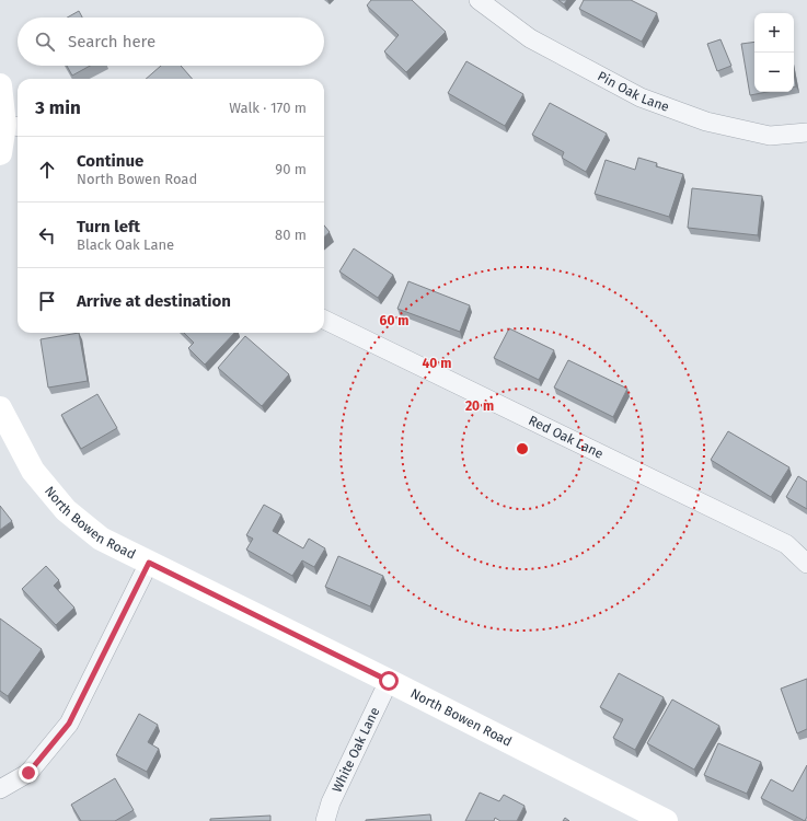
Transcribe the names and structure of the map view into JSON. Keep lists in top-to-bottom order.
{
  "streets": {
    "street": [
      "Pin Oak Lane",
      "Red Oak Lane",
      "North Bowen Road",
      "White Oak Lane"
    ]
  },
  "crossings": [
    ["North Bowen Road", "White Oak Lane"]
  ],
  "page": {
    "map_buttons": ["+", "−"],
    "search": "Search here",
    "heading": ["3 min", "Walk · 170 m"],
    "list": [
      ["Continue", "North Bowen Road", "90 m"],
      ["Turn left", "Black Oak Lane", "80 m"],
      "Arrive at destination"
    ]
  },
  "rings": ["60 m", "40 m", "20 m"]
}
